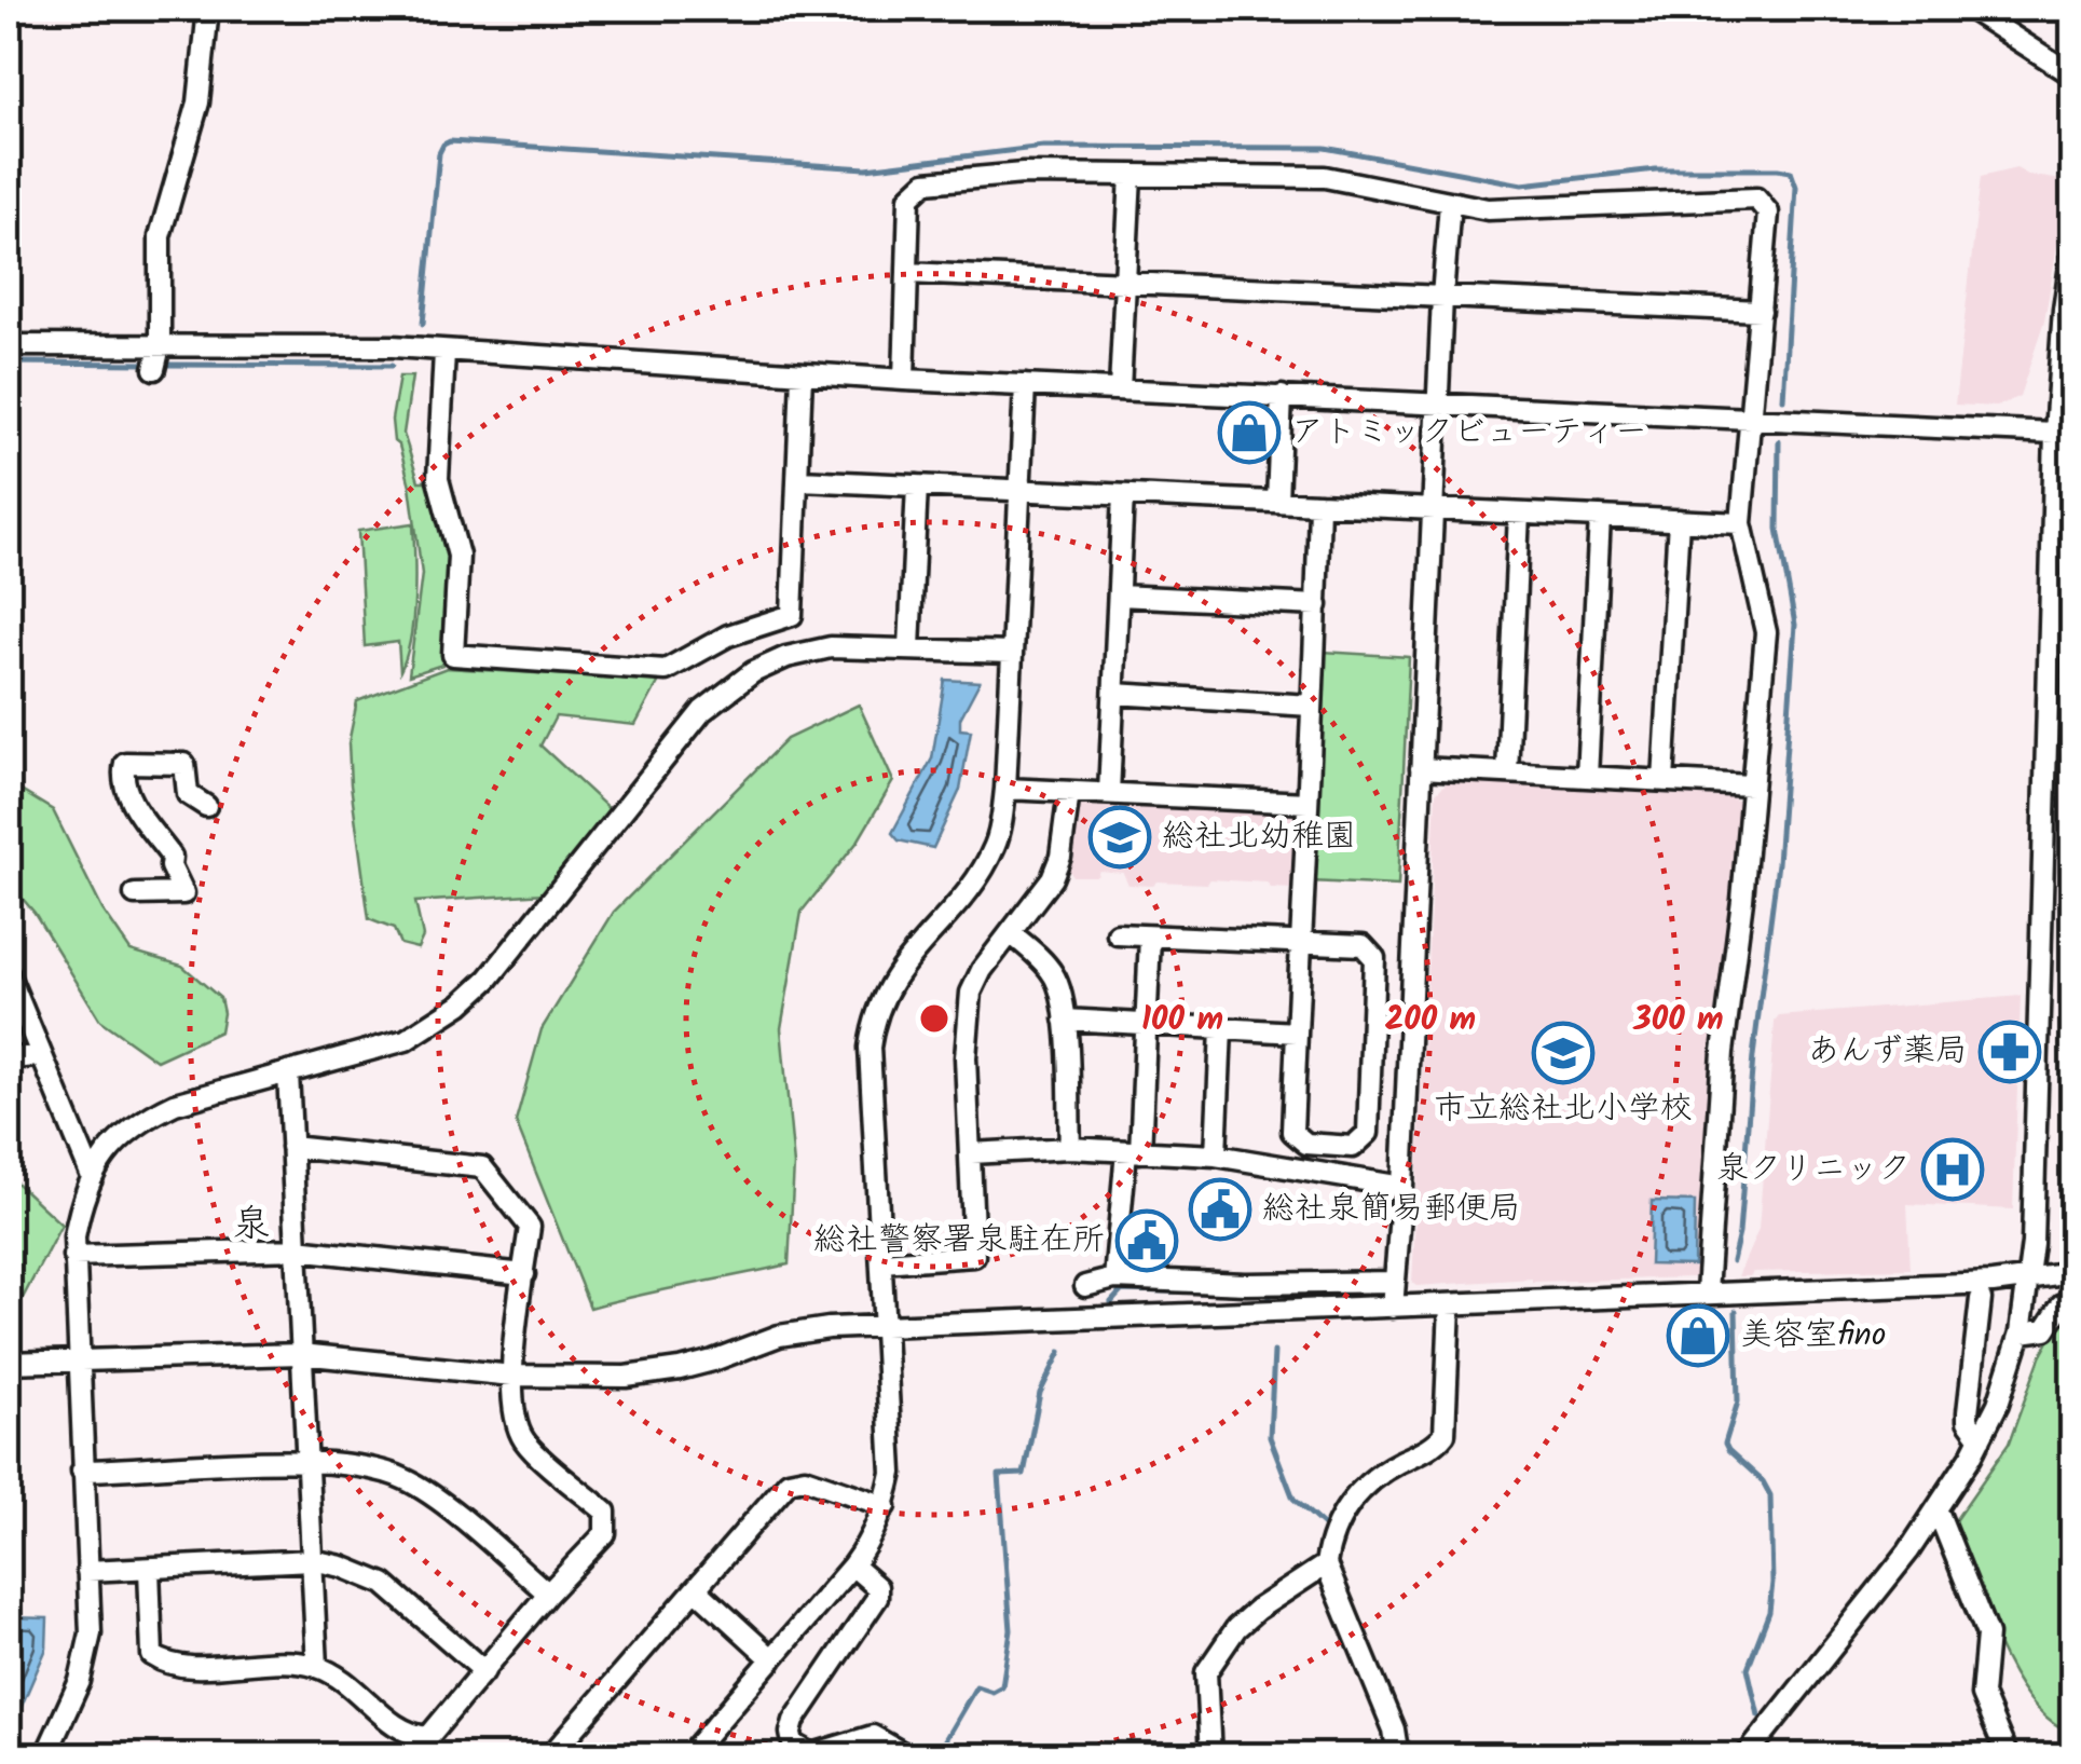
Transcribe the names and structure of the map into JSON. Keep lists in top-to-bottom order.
{
  "districts": ["泉"],
  "places": {
    "shop": ["アトミックビューティー", "美容室fino"],
    "school or university": ["総社北幼稚園", "市立総社北小学校"],
    "pharmacy": ["あんず薬局"],
    "hospital": ["泉クリニック"],
    "public building": ["総社泉簡易郵便局", "総社警察署泉駐在所"]
  },
  "rings": ["100 m", "200 m", "300 m"]
}
